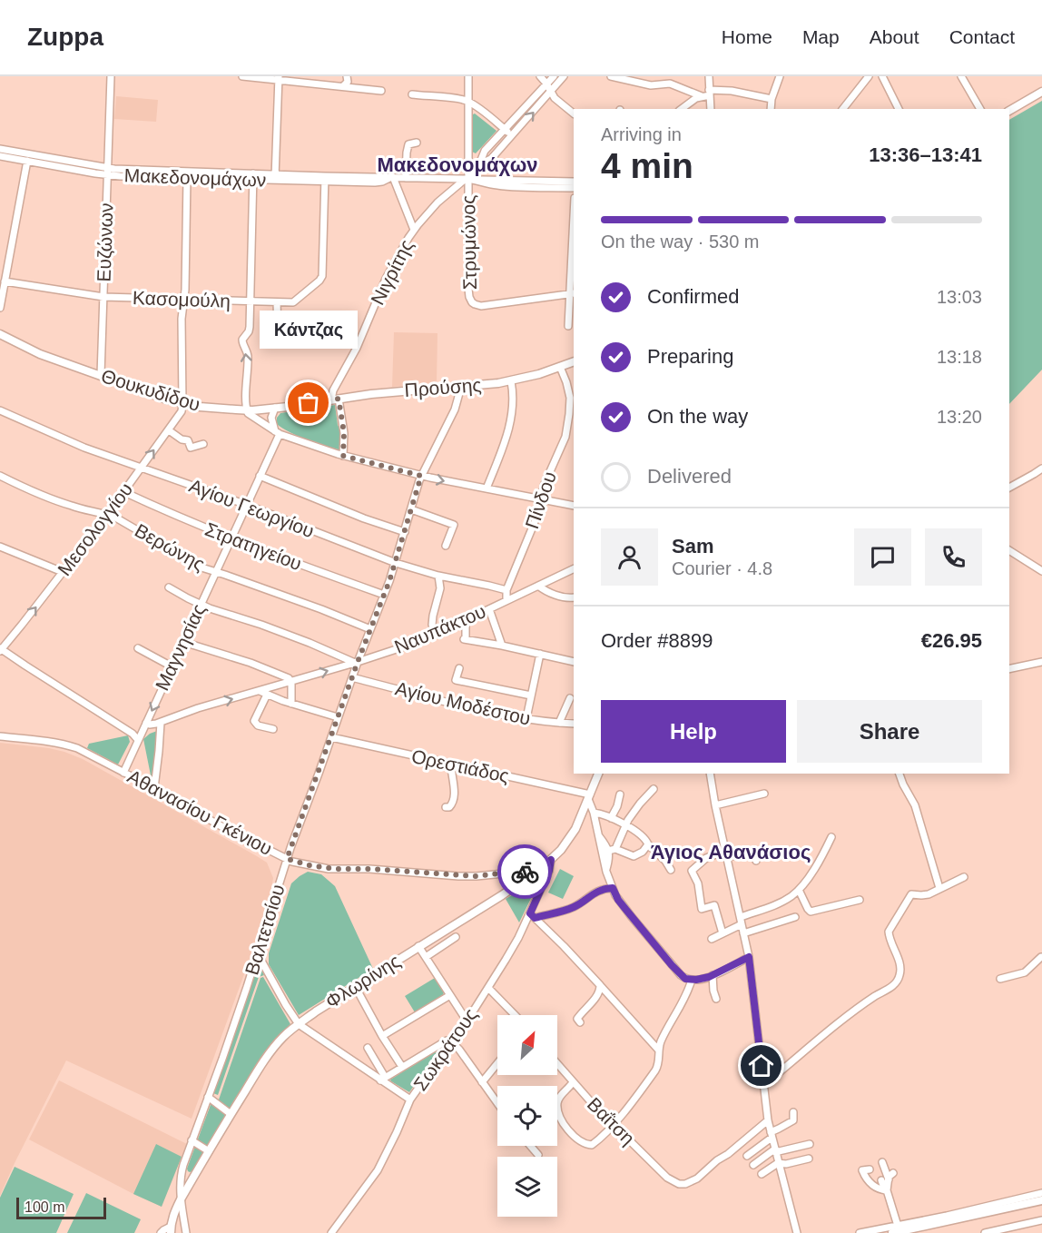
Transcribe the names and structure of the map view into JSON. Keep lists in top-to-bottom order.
{
  "streets": {
    "main road": ["Προύσης", "Θουκυδίδου", "Φλωρίνης"],
    "street": [
      "Μακεδονομάχων",
      "Ευζώνων",
      "Στρυμώνος",
      "Νιγρίτης",
      "Κασομούλη",
      "Πίνδου",
      "Αγίου Γεωργίου",
      "Μεσολογγίου",
      "Στρατηγείου",
      "Βερώνης",
      "Ναυπάκτου",
      "Μαγνησίας",
      "Αγίου Μοδέστου",
      "Ορεστιάδος",
      "Αθανασίου Γκένιου",
      "Βαλτετσίου",
      "Σωκράτους",
      "Βαΐτση"
    ]
  },
  "crossings": [
    ["Μακεδονομάχων", "Ευζώνων"],
    ["Μακεδονομάχων", "Στρυμώνος"],
    ["Μακεδονομάχων", "Νιγρίτης"],
    ["Μακεδονομάχων", "Κασομούλη"],
    ["Ευζώνων", "Κασομούλη"],
    ["Ευζώνων", "Θουκυδίδου"],
    ["Στρυμώνος", "Νιγρίτης"],
    ["Νιγρίτης", "Προύσης"],
    ["Προύσης", "Θουκυδίδου"],
    ["Προύσης", "Πίνδου"],
    ["Προύσης", "Βαλτετσίου"],
    ["Θουκυδίδου", "Μεσολογγίου"],
    ["Θουκυδίδου", "Μαγνησίας"],
    ["Πίνδου", "Αγίου Γεωργίου"],
    ["Πίνδου", "Ναυπάκτου"],
    ["Αγίου Γεωργίου", "Μεσολογγίου"],
    ["Αγίου Γεωργίου", "Μαγνησίας"],
    ["Αγίου Γεωργίου", "Βαλτετσίου"],
    ["Μεσολογγίου", "Στρατηγείου"],
    ["Μεσολογγίου", "Βερώνης"],
    ["Στρατηγείου", "Μαγνησίας"],
    ["Στρατηγείου", "Βαλτετσίου"],
    ["Βερώνης", "Μαγνησίας"],
    ["Βερώνης", "Βαλτετσίου"],
    ["Ναυπάκτου", "Μαγνησίας"],
    ["Ναυπάκτου", "Βαλτετσίου"],
    ["Μαγνησίας", "Αθανασίου Γκένιου"],
    ["Αγίου Μοδέστου", "Βαλτετσίου"],
    ["Ορεστιάδος", "Βαλτετσίου"],
    ["Ορεστιάδος", "Φλωρίνης"],
    ["Αθανασίου Γκένιου", "Βαλτετσίου"],
    ["Αθανασίου Γκένιου", "Φλωρίνης"],
    ["Βαλτετσίου", "Φλωρίνης"],
    ["Φλωρίνης", "Σωκράτους"]
  ],
  "one_way": ["Μεσολογγίου", "Ναυπάκτου"],
  "districts": ["Μακεδονομάχων", "Άγιος Αθανάσιος"],
  "places": ["Κάντζας"],
  "scale_bar": "100 m",
  "north": "top right",
  "page": {
    "header": "Zuppa",
    "nav": [
      "Home",
      "Map",
      "About",
      "Contact"
    ],
    "heading": ["4 min", "Arriving in", "13:36–13:41"],
    "panel": [
      "Sam",
      "Courier · 4.8",
      "Order #8899",
      "€26.95"
    ],
    "bar": "On the way · 530 m",
    "list": [
      ["Confirmed", "13:03"],
      ["Preparing", "13:18"],
      ["On the way", "13:20"],
      "Delivered"
    ],
    "bubble": "Κάντζας",
    "buttons": ["Help", "Share"],
    "scale": "100 m"
  }
}
